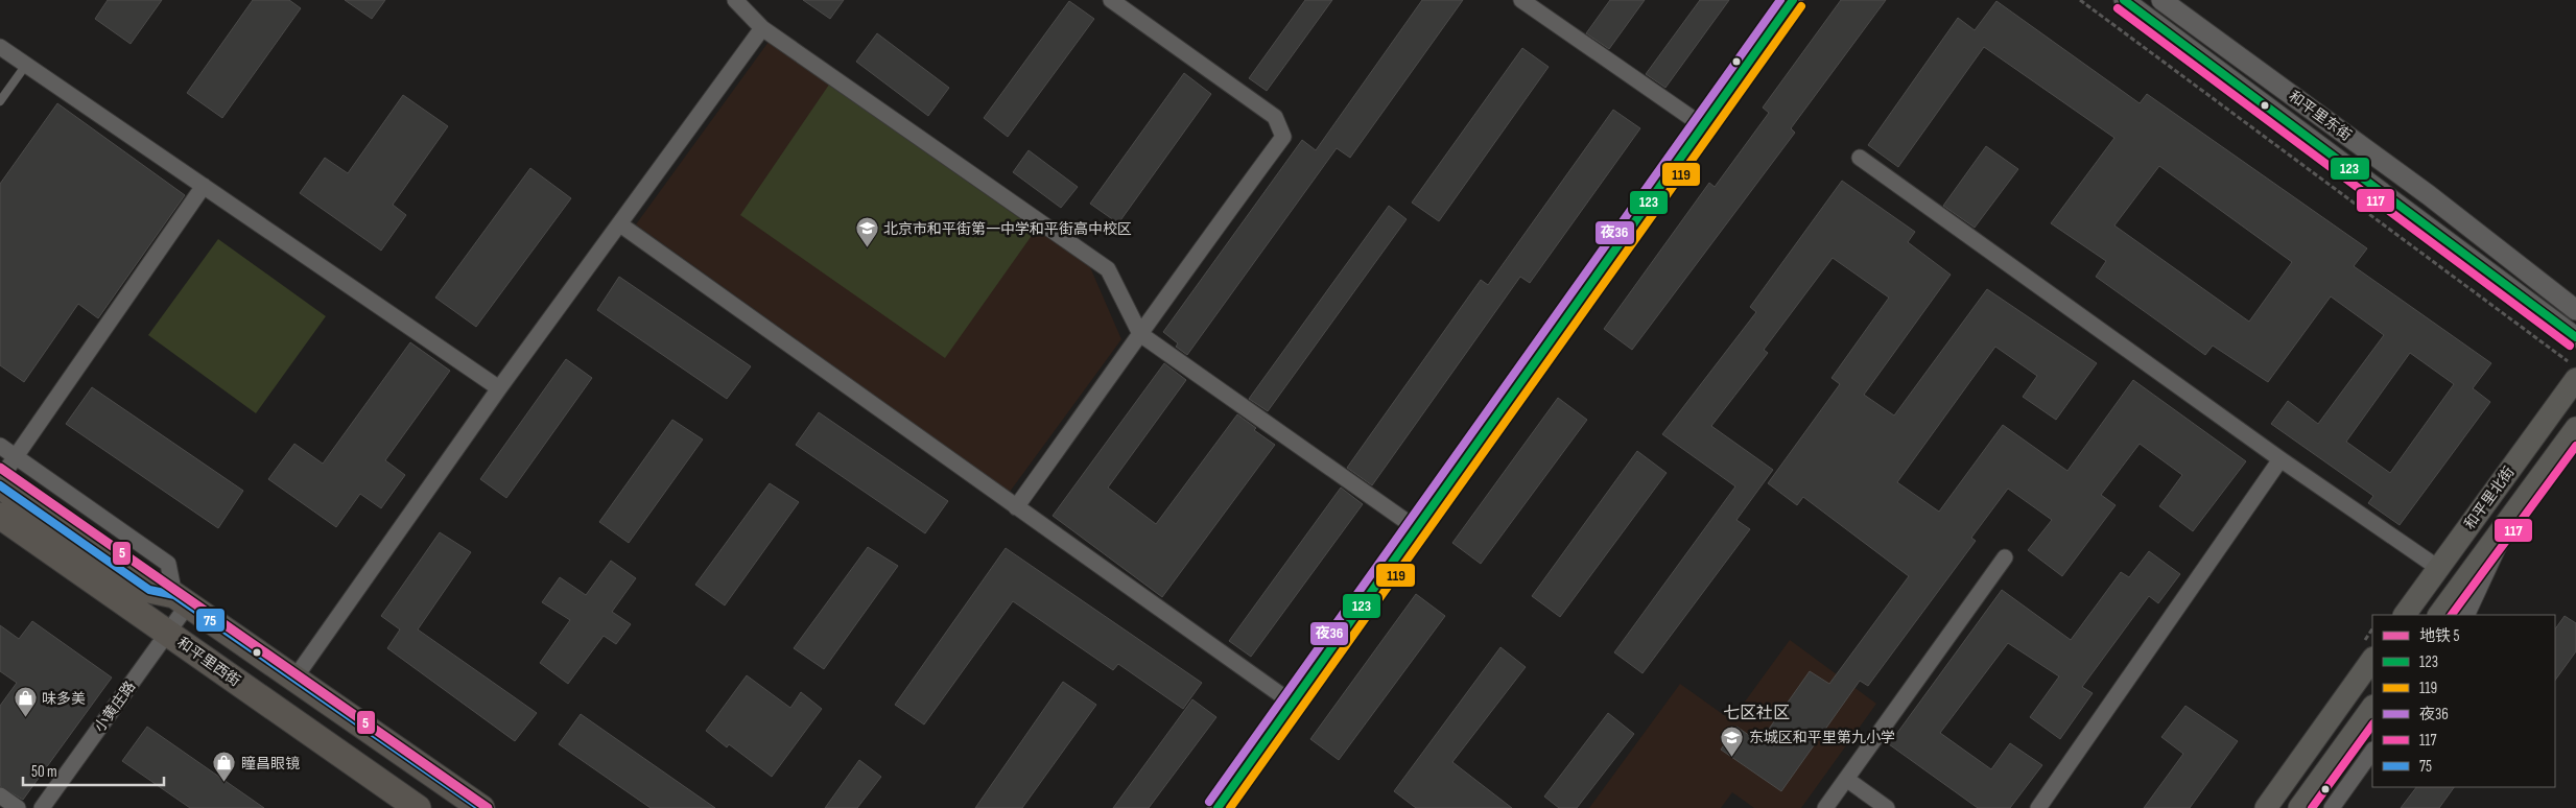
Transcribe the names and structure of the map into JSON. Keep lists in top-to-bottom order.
{
  "streets": {
    "main road": ["和平里北街", "和平里西街"],
    "street": ["和平里东街", "小黄庄路"]
  },
  "crossings": [
    ["和平里西街", "小黄庄路"]
  ],
  "districts": ["七区社区"],
  "places": {
    "school or university": ["北京市和平街第一中学和平街高中校区", "东城区和平里第九小学"],
    "shop": ["味多美", "瞳昌眼镜"]
  },
  "lines": [
    "transit line 123",
    "transit line 夜36",
    "transit line 119",
    "transit line 117",
    "metro line 5",
    "transit line 75"
  ],
  "legend": [
    "地铁 5",
    "123",
    "119",
    "夜36",
    "117",
    "75"
  ],
  "scale_bar": "50 m"
}
